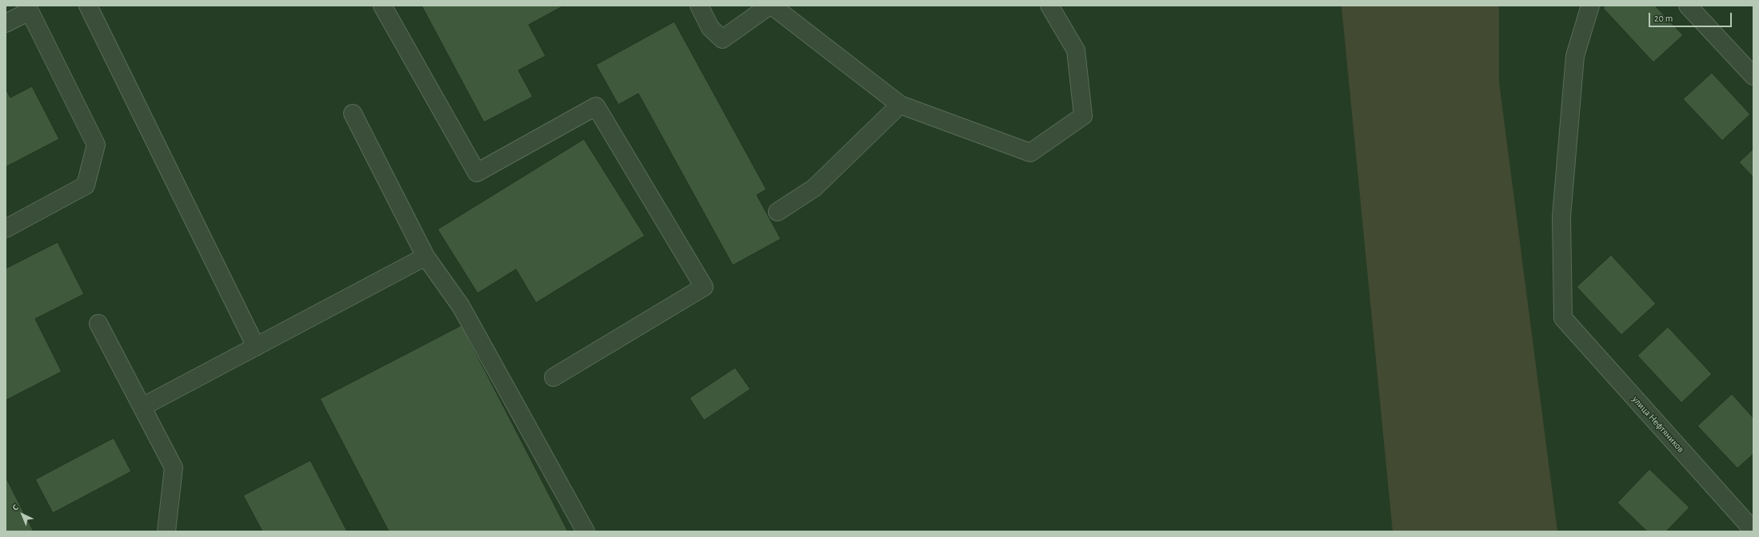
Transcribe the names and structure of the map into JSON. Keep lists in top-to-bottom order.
{
  "streets": {
    "street": ["улица Нефтяников"]
  },
  "scale_bar": "20 m",
  "north": "top left"
}
